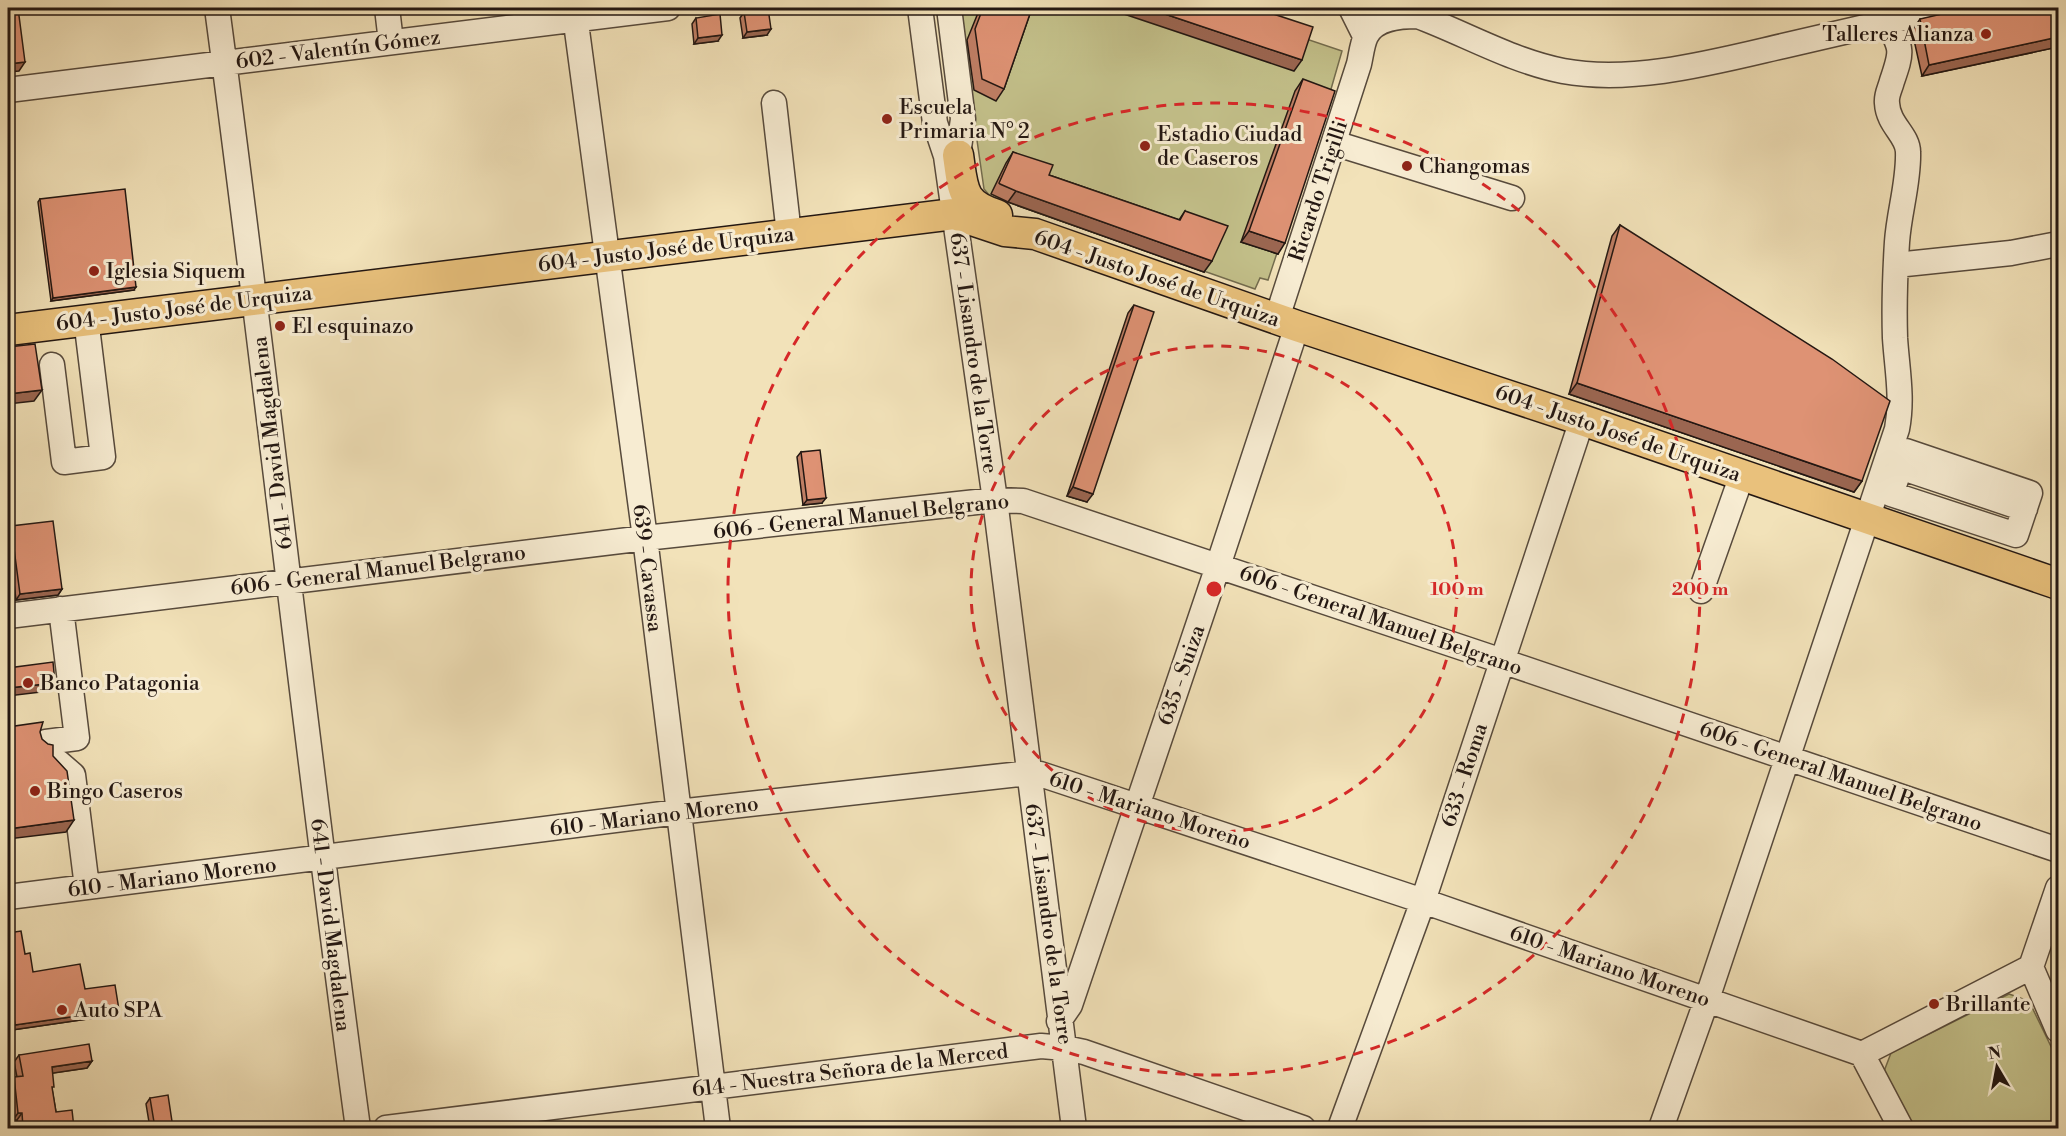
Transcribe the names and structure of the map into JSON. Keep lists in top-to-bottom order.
{
  "streets": {
    "main road": ["604 - Justo José de Urquiza"],
    "street": [
      "602 - Valentín Gómez",
      "Ricardo Trigilli",
      "637 - Lisandro de la Torre",
      "641 - David Magdalena",
      "606 - General Manuel Belgrano",
      "639 - Cavassa",
      "635 - Suiza",
      "633 - Roma",
      "610 - Mariano Moreno",
      "614 - Nuestra Señora de la Merced"
    ]
  },
  "crossings": [
    ["602 - Valentín Gómez", "641 - David Magdalena"],
    ["602 - Valentín Gómez", "639 - Cavassa"],
    ["Ricardo Trigilli", "604 - Justo José de Urquiza"],
    ["Ricardo Trigilli", "635 - Suiza"],
    ["604 - Justo José de Urquiza", "637 - Lisandro de la Torre"],
    ["604 - Justo José de Urquiza", "641 - David Magdalena"],
    ["604 - Justo José de Urquiza", "639 - Cavassa"],
    ["604 - Justo José de Urquiza", "635 - Suiza"],
    ["604 - Justo José de Urquiza", "633 - Roma"],
    ["637 - Lisandro de la Torre", "606 - General Manuel Belgrano"],
    ["637 - Lisandro de la Torre", "635 - Suiza"],
    ["637 - Lisandro de la Torre", "610 - Mariano Moreno"],
    ["637 - Lisandro de la Torre", "614 - Nuestra Señora de la Merced"],
    ["641 - David Magdalena", "606 - General Manuel Belgrano"],
    ["641 - David Magdalena", "610 - Mariano Moreno"],
    ["606 - General Manuel Belgrano", "639 - Cavassa"],
    ["606 - General Manuel Belgrano", "635 - Suiza"],
    ["606 - General Manuel Belgrano", "633 - Roma"],
    ["639 - Cavassa", "610 - Mariano Moreno"],
    ["639 - Cavassa", "614 - Nuestra Señora de la Merced"],
    ["635 - Suiza", "610 - Mariano Moreno"],
    ["633 - Roma", "610 - Mariano Moreno"]
  ],
  "places": [
    "Talleres Alianza",
    "Escuela Primaria N° 2",
    "Estadio Ciudad de Caseros",
    "Changomas",
    "Iglesia Siquem",
    "El esquinazo",
    "Banco Patagonia",
    "Bingo Caseros",
    "Brillante",
    "Auto SPA"
  ],
  "north": "top",
  "rings": ["100 m", "200 m"]
}
